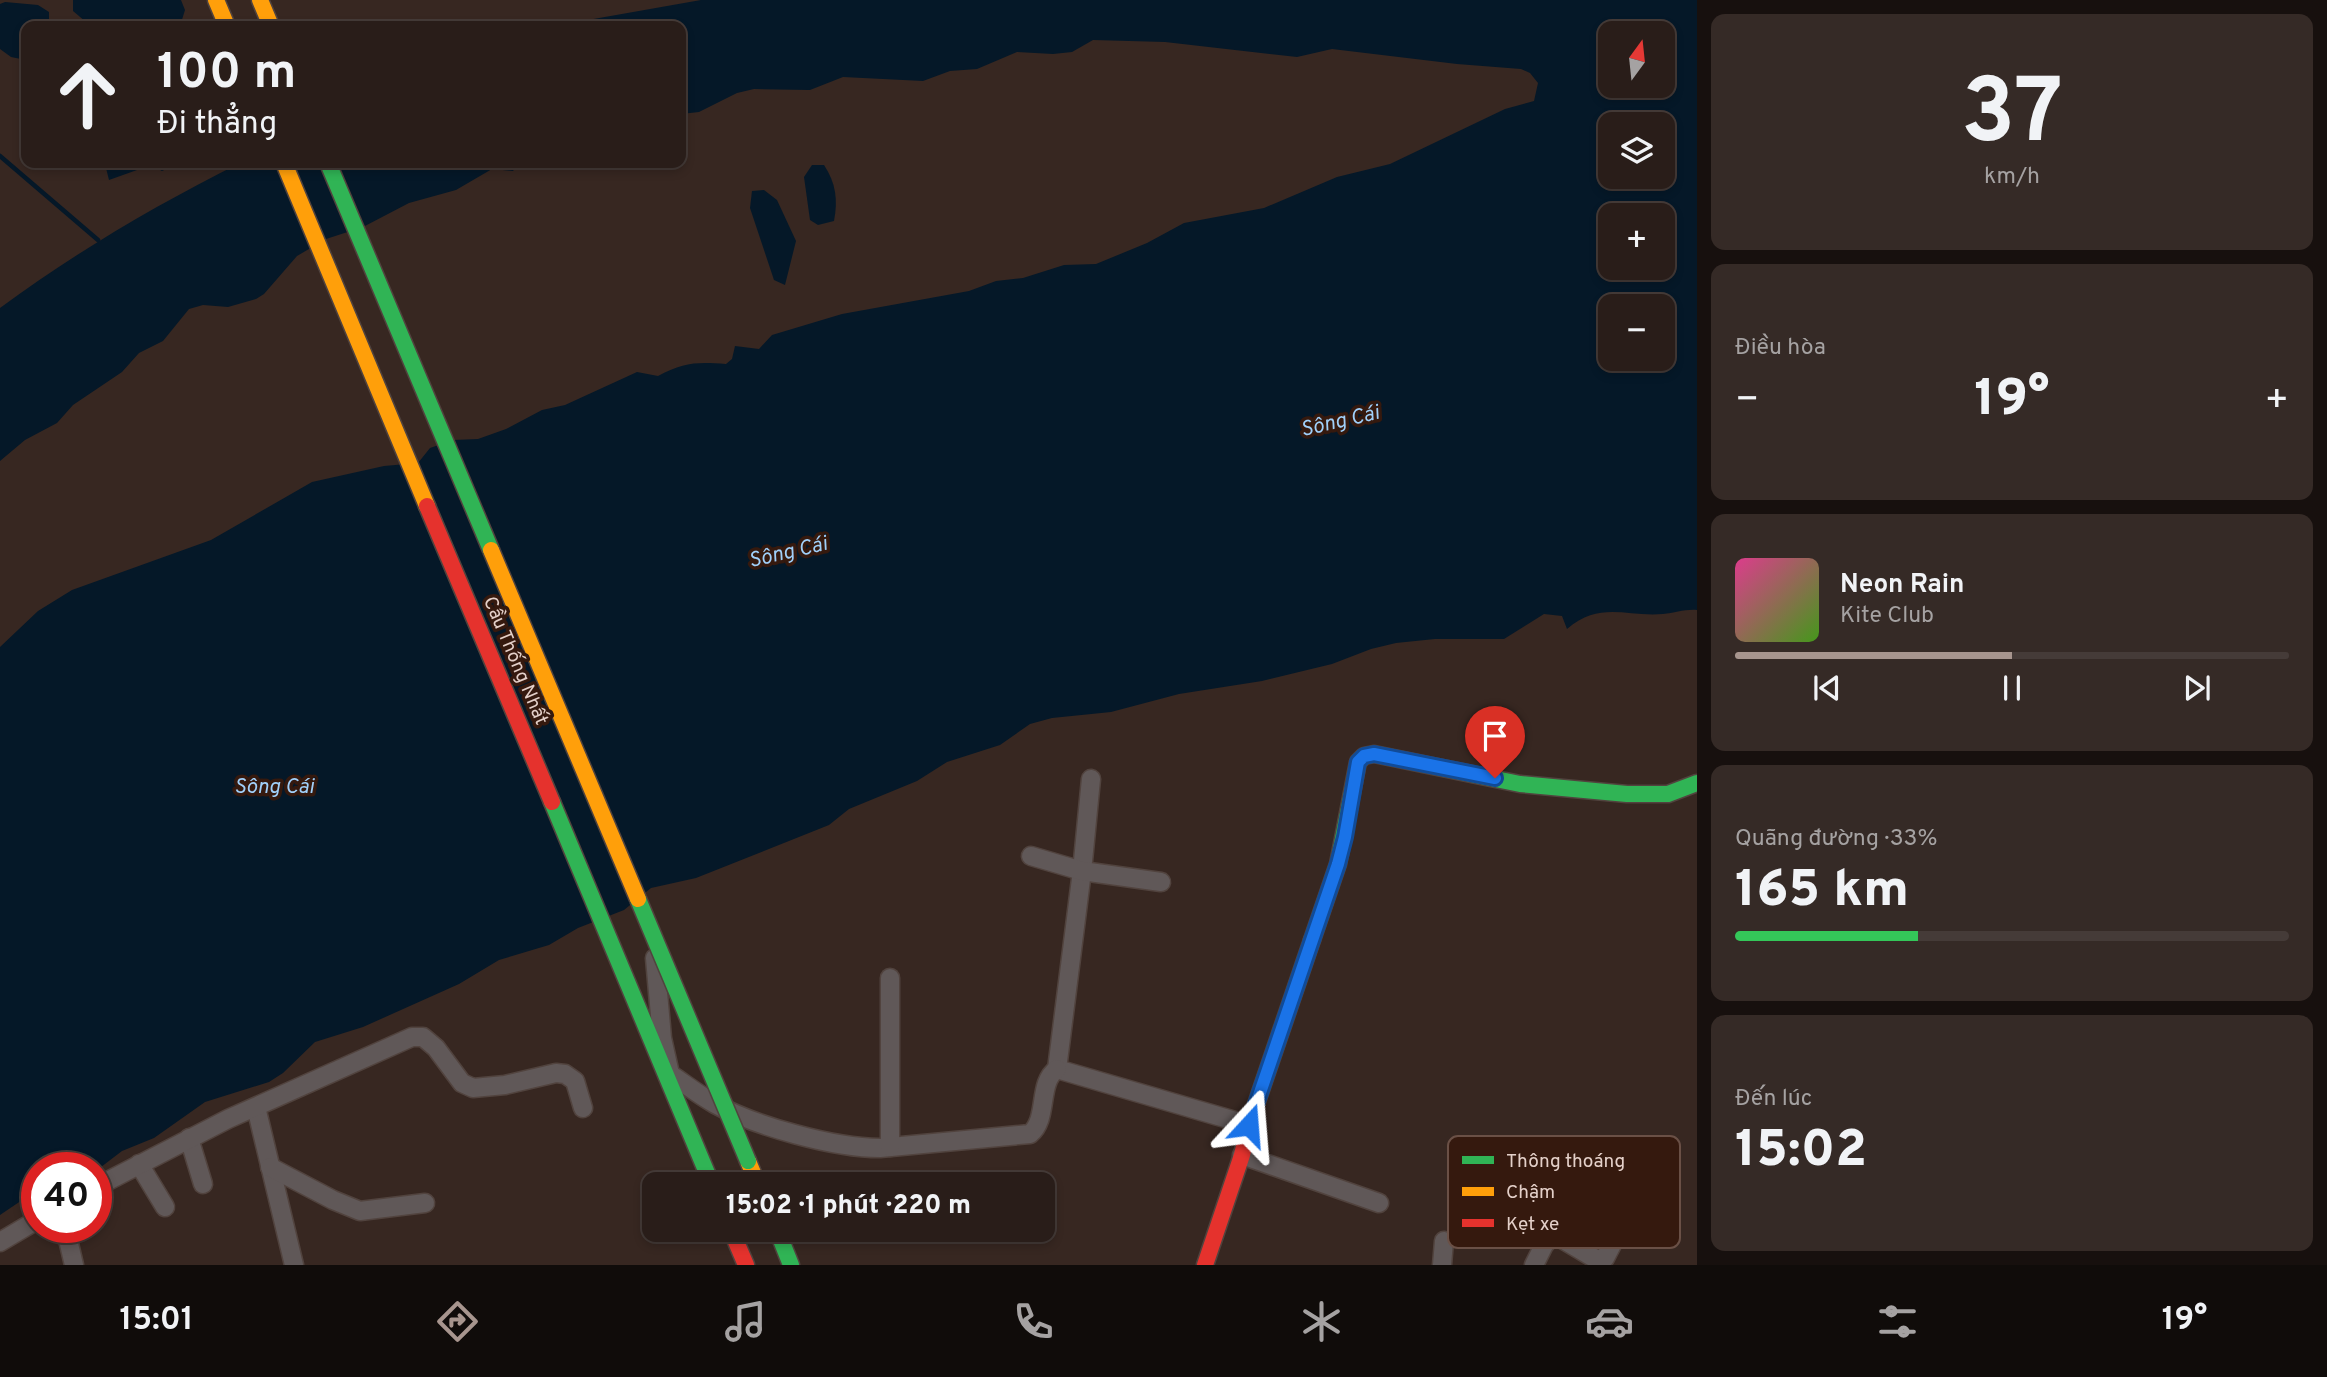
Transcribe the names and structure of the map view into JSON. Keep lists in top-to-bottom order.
{
  "streets": {
    "main road": ["Cầu Thống Nhất"]
  },
  "water": ["Sông Cái"],
  "legend": ["Thông thoáng", "Chậm", "Kẹt xe"],
  "north": "top",
  "page": {
    "tile": [
      ["37", "km/h"],
      "Điều hòa",
      ["Quãng đường · 33%", "165 km"],
      ["Đến lúc", "15:02"]
    ],
    "map_buttons": ["+", "−"],
    "turn": ["100 m", "Đi thẳng"],
    "heat": ["−", "19°", "+"],
    "song": ["Neon Rain", "Kite Club"],
    "limit": "40",
    "trip": "15:02 · 1 phút · 220 m",
    "tabs": ["15:01", "19°"]
  }
}
